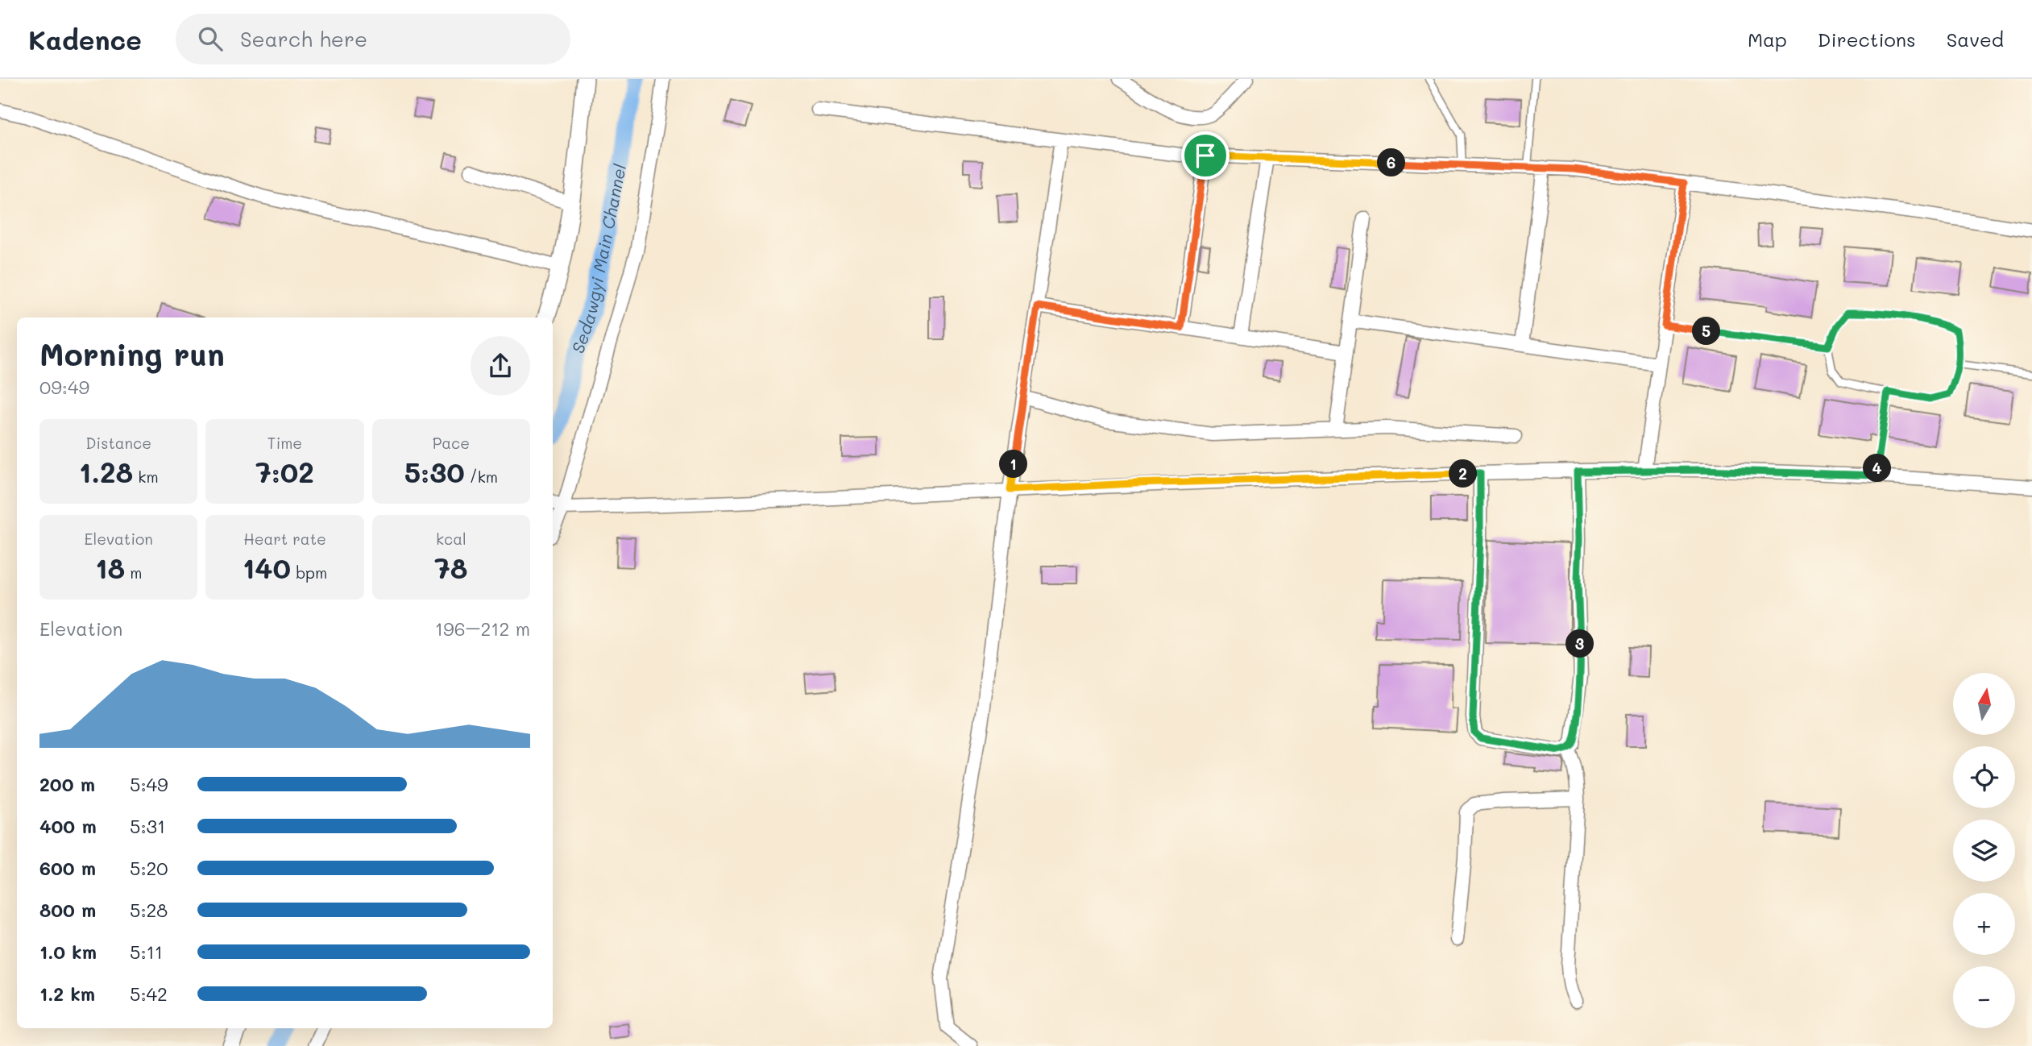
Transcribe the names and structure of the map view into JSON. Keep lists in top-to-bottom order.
{
  "water": ["Sedawgyi Main Channel"],
  "north": "top",
  "page": {
    "header": "Kadence",
    "search": "Search here",
    "nav": ["Map", "Directions", "Saved"],
    "pins": [
      "6",
      "5",
      "1",
      "4",
      "2",
      "3"
    ],
    "heading": ["Morning run", "09:49"],
    "stats": [
      ["Distance", "1.28 km"],
      ["Time", "7:02"],
      ["Pace", "5:30 /km"],
      ["Elevation", "18 m"],
      ["Heart rate", "140 bpm"],
      ["kcal", "78"]
    ],
    "chart": ["Elevation", "196–212 m"],
    "map_buttons": ["+", "−"],
    "list": [
      {
        "name": "200 m",
        "note": "5:49"
      },
      {
        "name": "400 m",
        "note": "5:31"
      },
      {
        "name": "600 m",
        "note": "5:20"
      },
      {
        "name": "800 m",
        "note": "5:28"
      },
      {
        "name": "1.0 km",
        "note": "5:11"
      },
      {
        "name": "1.2 km",
        "note": "5:42"
      }
    ]
  }
}
